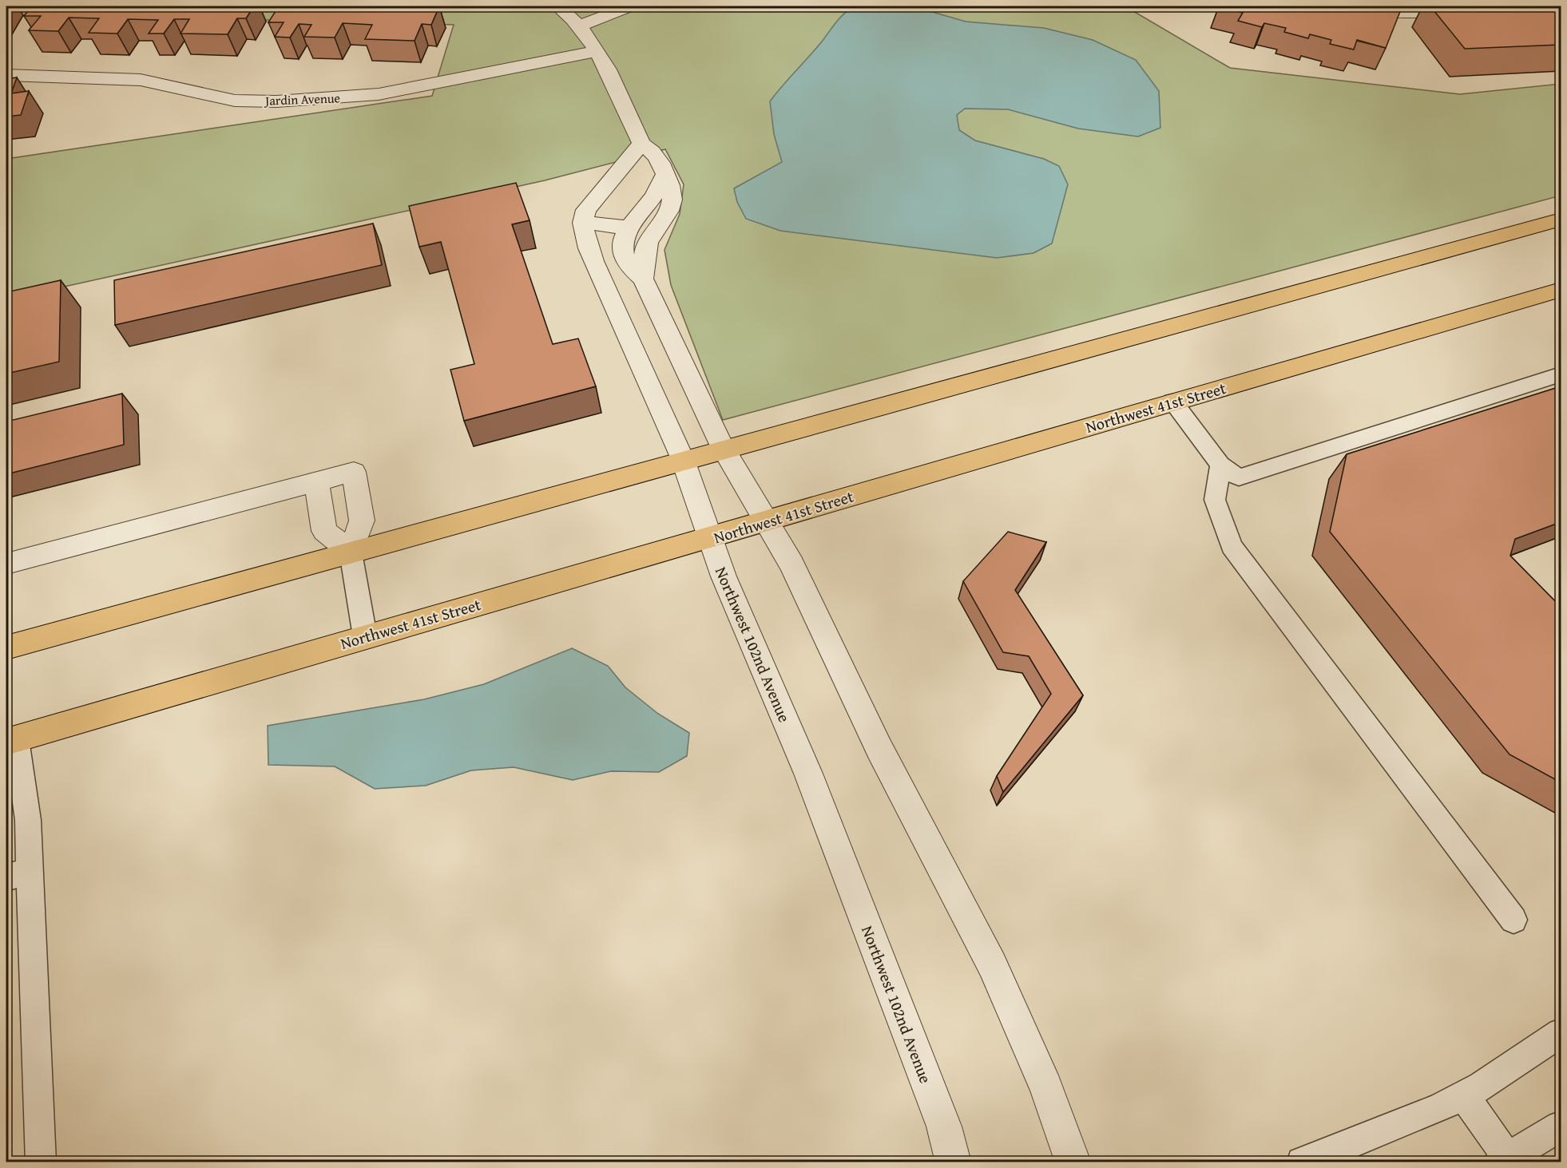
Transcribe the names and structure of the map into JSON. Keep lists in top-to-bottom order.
{
  "streets": {
    "main road": ["Northwest 41st Street"],
    "street": ["Jardin Avenue", "Northwest 102nd Avenue"]
  },
  "crossings": [
    ["Northwest 41st Street", "Northwest 102nd Avenue"]
  ]
}
